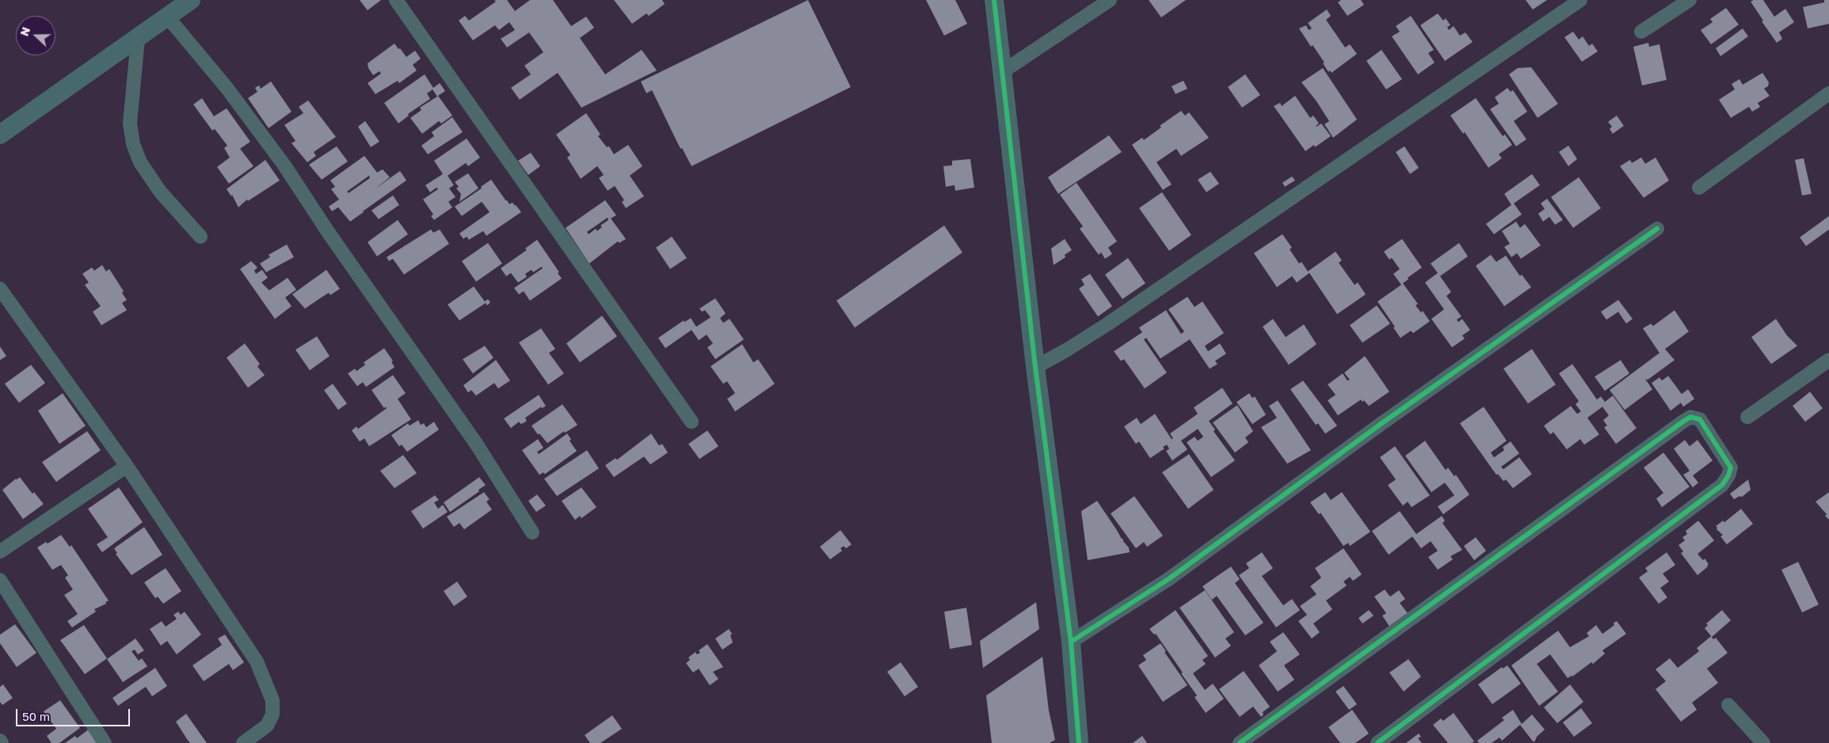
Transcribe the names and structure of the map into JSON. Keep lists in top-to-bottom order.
{
  "scale_bar": "50 m",
  "north": "left"
}
